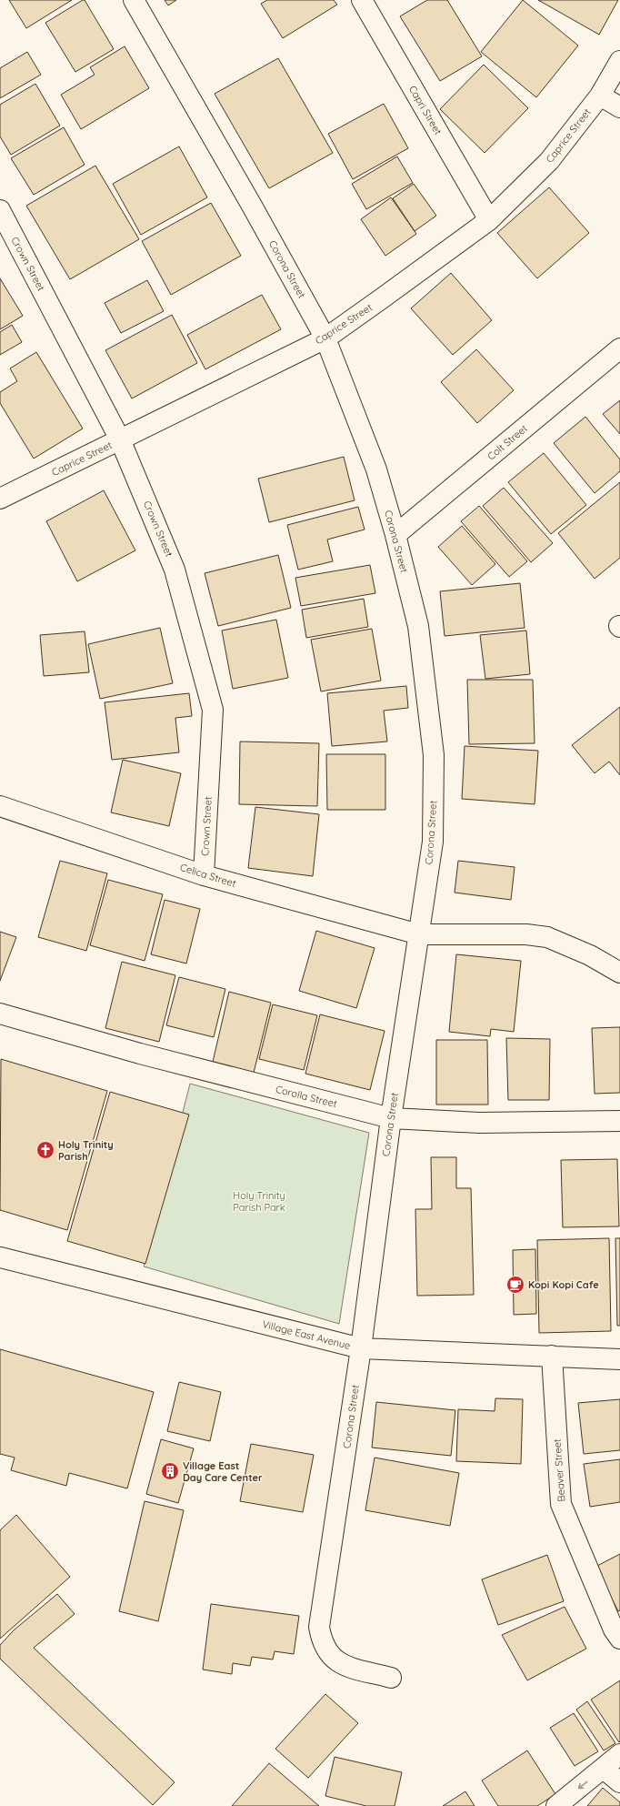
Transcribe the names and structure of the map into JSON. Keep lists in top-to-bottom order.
{
  "streets": {
    "street": [
      "Capri Street",
      "Caprice Street",
      "Crown Street",
      "Corona Street",
      "Colt Street",
      "Celica Street",
      "Corolla Street",
      "Village East Avenue",
      "Beaver Street"
    ]
  },
  "crossings": [
    ["Capri Street", "Caprice Street"],
    ["Caprice Street", "Crown Street"],
    ["Caprice Street", "Corona Street"],
    ["Crown Street", "Celica Street"],
    ["Corona Street", "Colt Street"],
    ["Corona Street", "Celica Street"],
    ["Corona Street", "Corolla Street"],
    ["Corona Street", "Village East Avenue"],
    ["Village East Avenue", "Beaver Street"]
  ],
  "parks": ["Holy Trinity Parish Park"],
  "places": {
    "church": ["Holy Trinity Parish"],
    "cafe": ["Kopi Kopi Cafe"],
    "building": ["Village East Day Care Center"]
  }
}
